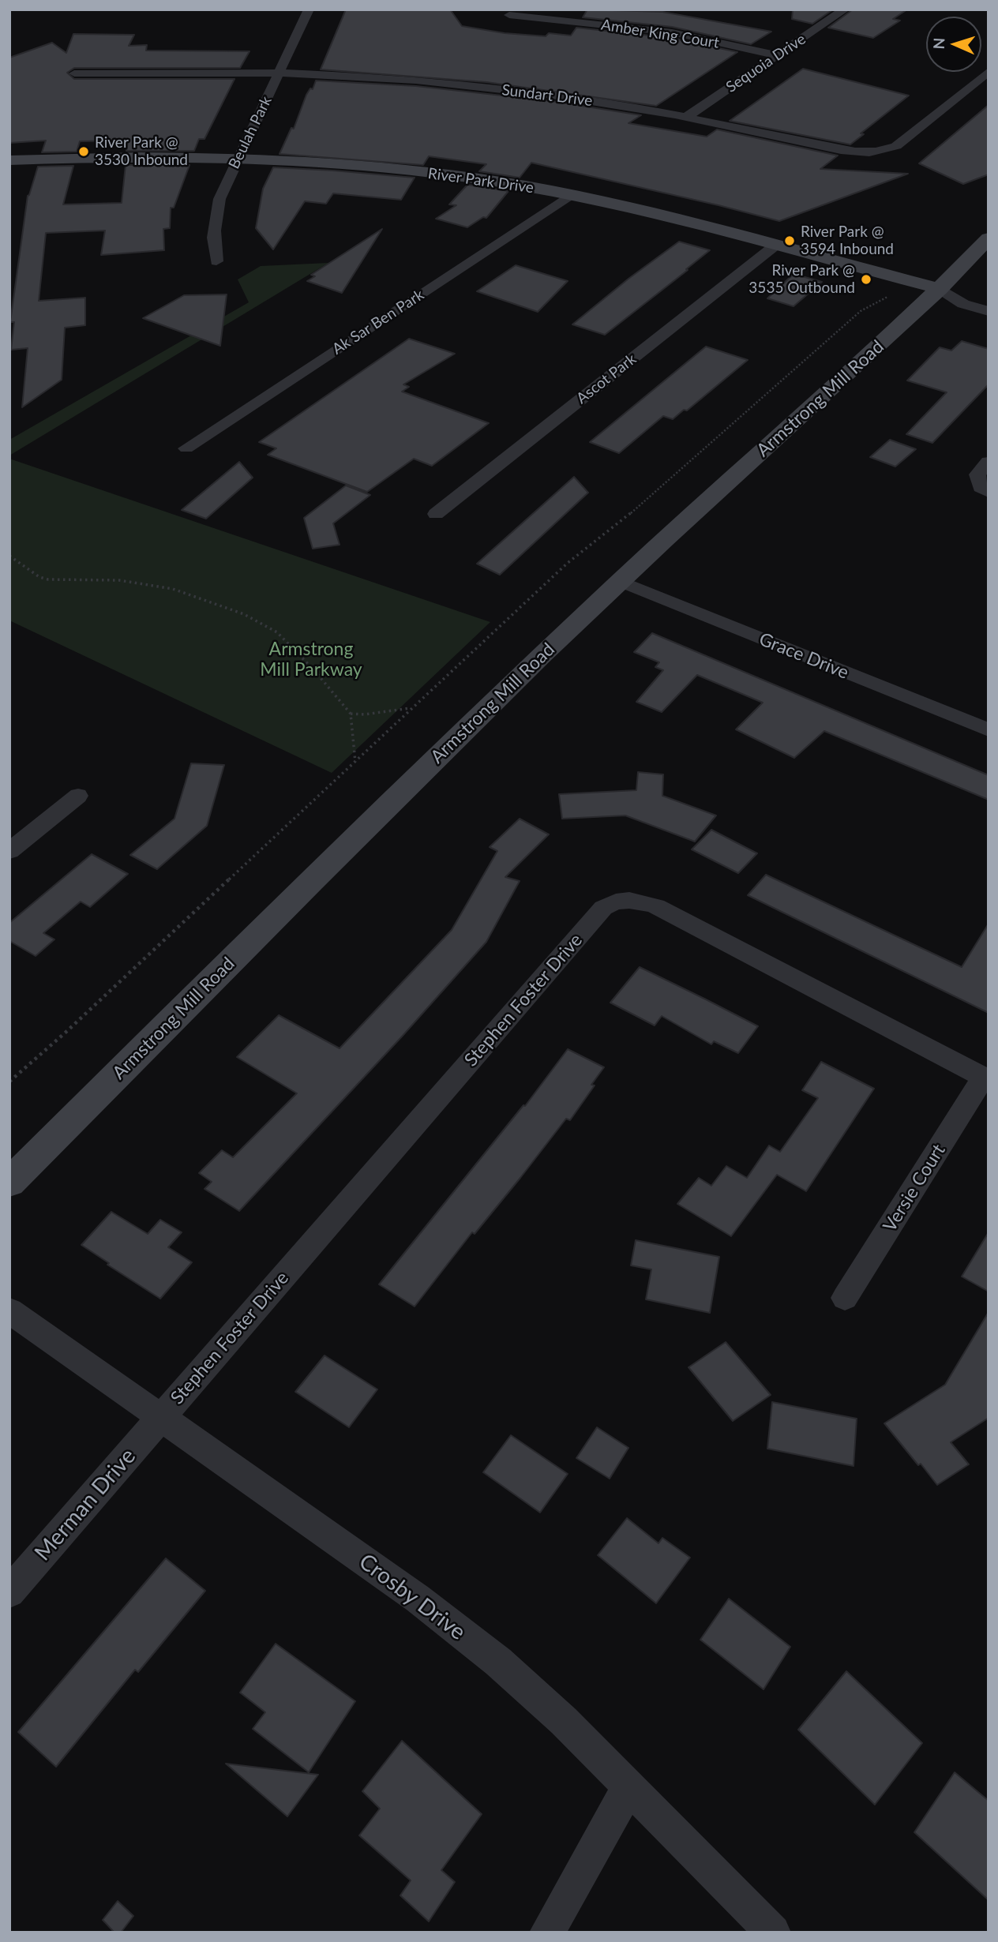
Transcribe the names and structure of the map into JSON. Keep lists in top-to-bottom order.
{
  "streets": {
    "main road": ["River Park Drive", "Armstrong Mill Road"],
    "street": [
      "Amber King Court",
      "Sequoia Drive",
      "Sundart Drive",
      "Beulah Park",
      "Ak Sar Ben Park",
      "Ascot Park",
      "Grace Drive",
      "Stephen Foster Drive",
      "Versie Court",
      "Merman Drive",
      "Crosby Drive"
    ]
  },
  "crossings": [
    ["Amber King Court", "Sequoia Drive"],
    ["Sequoia Drive", "Sundart Drive"],
    ["Sundart Drive", "Beulah Park"],
    ["Beulah Park", "River Park Drive"],
    ["River Park Drive", "Ak Sar Ben Park"],
    ["River Park Drive", "Ascot Park"],
    ["River Park Drive", "Armstrong Mill Road"],
    ["Armstrong Mill Road", "Grace Drive"],
    ["Stephen Foster Drive", "Versie Court"],
    ["Stephen Foster Drive", "Merman Drive"],
    ["Stephen Foster Drive", "Crosby Drive"],
    ["Merman Drive", "Crosby Drive"]
  ],
  "parks": ["Armstrong Mill Parkway"],
  "places": ["River Park @ 3530 Inbound", "River Park @ 3594 Inbound", "River Park @ 3535 Outbound"],
  "north": "left"
}
